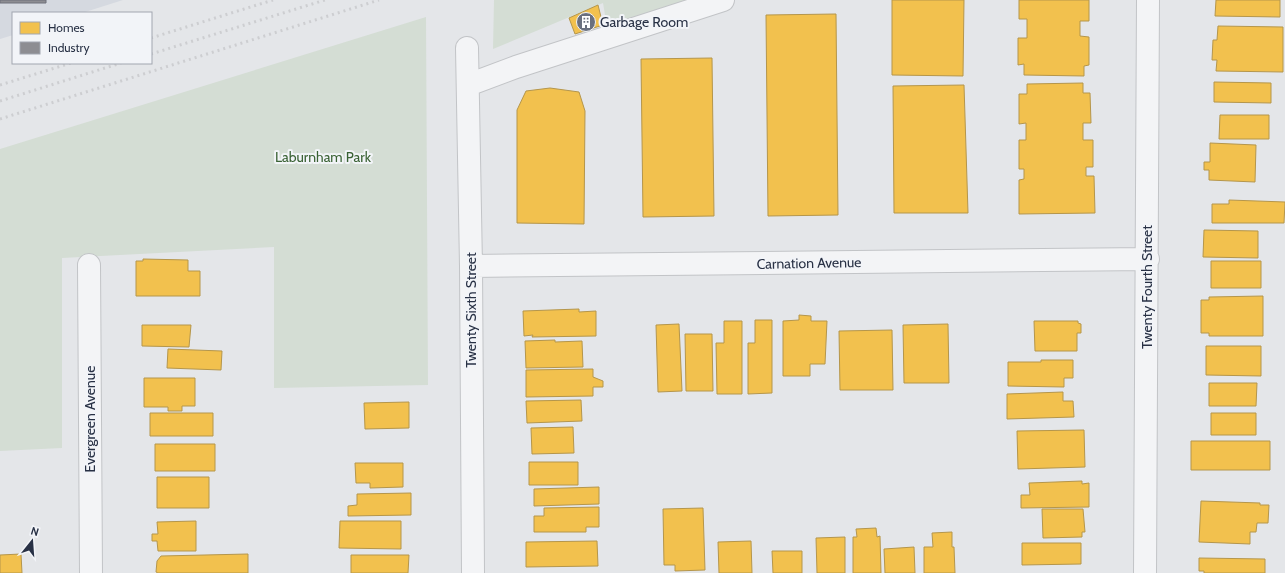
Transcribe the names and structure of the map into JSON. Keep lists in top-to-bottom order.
{
  "streets": {
    "street": [
      "Carnation Avenue",
      "Twenty Fourth Street",
      "Twenty Sixth Street",
      "Evergreen Avenue"
    ]
  },
  "crossings": [
    ["Carnation Avenue", "Twenty Fourth Street"],
    ["Carnation Avenue", "Twenty Sixth Street"]
  ],
  "parks": ["Laburnham Park"],
  "places": {
    "building": ["Garbage Room"]
  },
  "legend": ["Homes", "Industry"],
  "north": "top"
}
